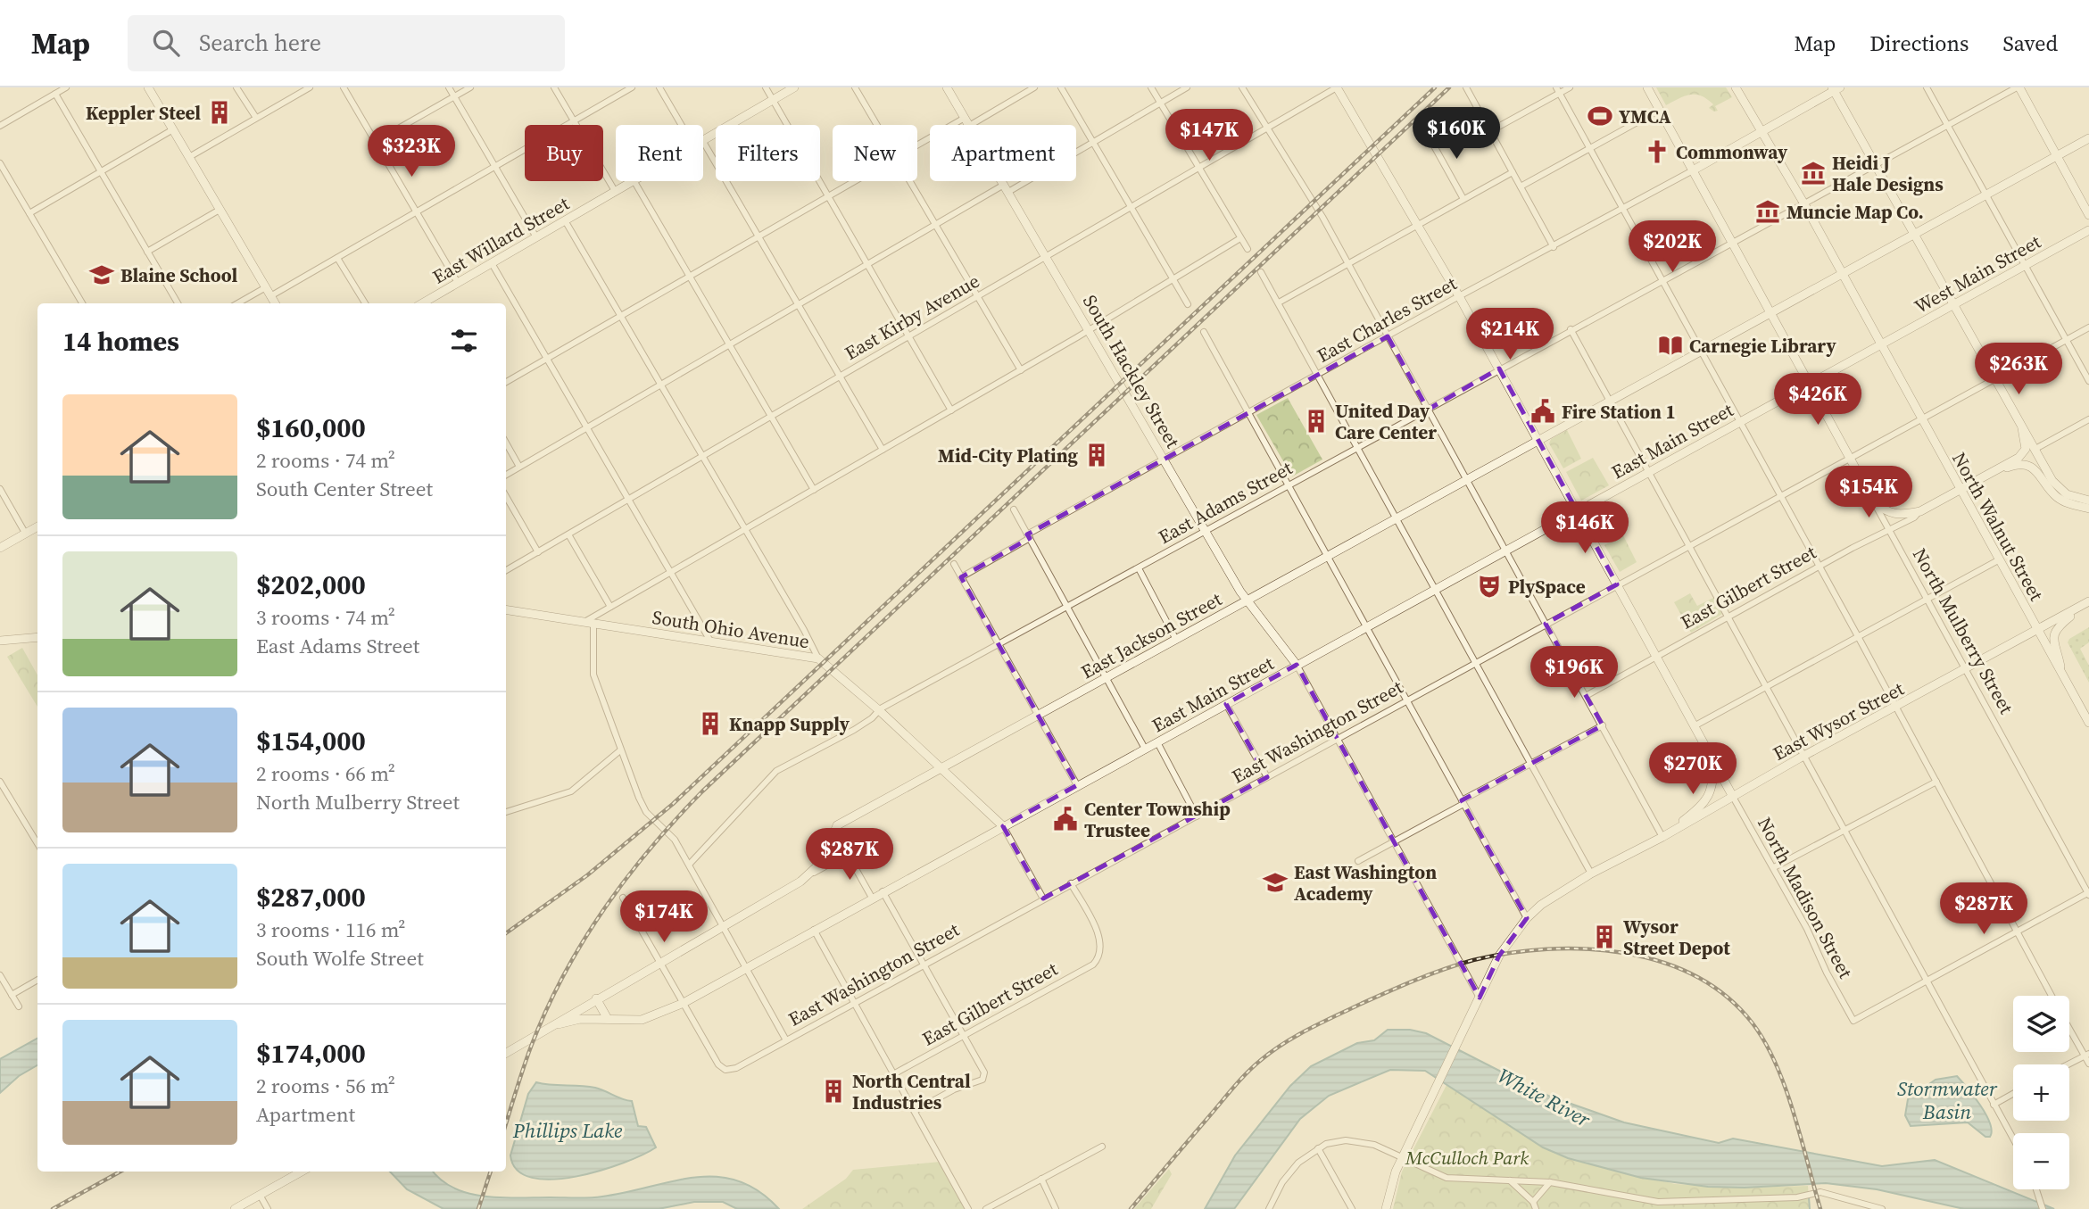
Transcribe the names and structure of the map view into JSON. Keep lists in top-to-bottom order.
{
  "streets": {
    "main road": [
      "East Willard Street",
      "West Main Street",
      "East Charles Street",
      "South Hackley Street",
      "East Main Street",
      "North Walnut Street",
      "East Gilbert Street",
      "South Ohio Avenue",
      "North Mulberry Street",
      "East Jackson Street",
      "East Wysor Street",
      "North Madison Street"
    ],
    "street": ["East Kirby Avenue", "East Adams Street", "East Washington Street"]
  },
  "crossings": [
    ["West Main Street", "East Main Street"],
    ["West Main Street", "North Walnut Street"],
    ["East Kirby Avenue", "South Hackley Street"],
    ["East Kirby Avenue", "North Madison Street"],
    ["East Charles Street", "South Hackley Street"],
    ["East Charles Street", "North Walnut Street"],
    ["East Charles Street", "North Mulberry Street"],
    ["East Charles Street", "North Madison Street"],
    ["South Hackley Street", "East Main Street"],
    ["South Hackley Street", "East Adams Street"],
    ["South Hackley Street", "East Jackson Street"],
    ["East Main Street", "North Walnut Street"],
    ["East Main Street", "South Ohio Avenue"],
    ["East Main Street", "North Mulberry Street"],
    ["East Main Street", "East Washington Street"],
    ["East Main Street", "North Madison Street"],
    ["East Adams Street", "North Walnut Street"],
    ["East Adams Street", "South Ohio Avenue"],
    ["East Adams Street", "North Mulberry Street"],
    ["East Adams Street", "North Madison Street"],
    ["North Walnut Street", "East Gilbert Street"],
    ["North Walnut Street", "East Jackson Street"],
    ["North Walnut Street", "East Wysor Street"],
    ["North Walnut Street", "East Washington Street"],
    ["East Gilbert Street", "North Mulberry Street"],
    ["East Gilbert Street", "East Washington Street"],
    ["East Gilbert Street", "North Madison Street"],
    ["South Ohio Avenue", "East Jackson Street"],
    ["North Mulberry Street", "East Jackson Street"],
    ["North Mulberry Street", "East Wysor Street"],
    ["North Mulberry Street", "East Washington Street"],
    ["East Jackson Street", "North Madison Street"],
    ["East Wysor Street", "North Madison Street"],
    ["East Washington Street", "North Madison Street"]
  ],
  "water": ["Stormwater Basin", "White River", "Phillips Lake"],
  "parks": ["McCulloch Park"],
  "places": {
    "building": [
      "Keppler Steel",
      "United Day Care Center",
      "Mid-City Plating",
      "Knapp Supply",
      "Wysor Street Depot",
      "North Central Industries"
    ],
    "sports": ["YMCA"],
    "church": ["Commonway"],
    "museum": ["Heidi J Hale Designs", "Muncie Map Co."],
    "school or university": ["Blaine School", "East Washington Academy"],
    "library": ["Carnegie Library"],
    "public building": ["Fire Station 1", "Center Township Trustee"],
    "theatre": ["PlySpace"]
  },
  "page": {
    "header": "Map",
    "search": "Search here",
    "nav": ["Map", "Directions", "Saved"],
    "price": [
      "$160K",
      "$147K",
      "$323K",
      "$202K",
      "$214K",
      "$263K",
      "$426K",
      "$154K",
      "$146K",
      "$196K",
      "$270K",
      "$287K",
      "$287K",
      "$174K"
    ],
    "chip": [
      "Buy",
      "Rent",
      "Filters",
      "New",
      "Apartment"
    ],
    "heading": "14 homes",
    "list": [
      {
        "name": "$160,000",
        "note": "2 rooms · 74 m² · South Center Street"
      },
      {
        "name": "$202,000",
        "note": "3 rooms · 74 m² · East Adams Street"
      },
      {
        "name": "$154,000",
        "note": "2 rooms · 66 m² · North Mulberry Street"
      },
      {
        "name": "$287,000",
        "note": "3 rooms · 116 m² · South Wolfe Street"
      },
      {
        "name": "$174,000",
        "note": "2 rooms · 56 m² · Apartment"
      }
    ],
    "map_buttons": ["+", "−"]
  }
}
